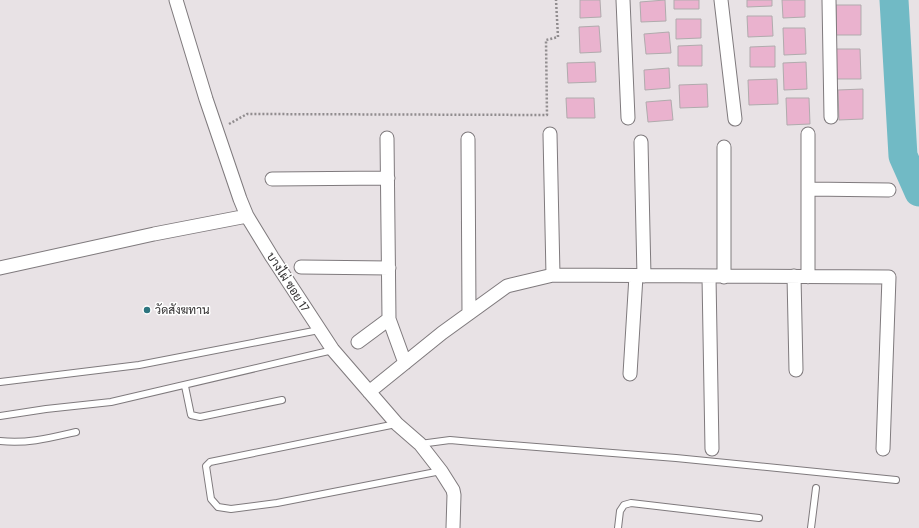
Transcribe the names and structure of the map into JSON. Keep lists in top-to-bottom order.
{
  "streets": {
    "street": ["บางไผ่ ซอย 17"]
  },
  "places": ["วัดสังฆทาน"]
}
